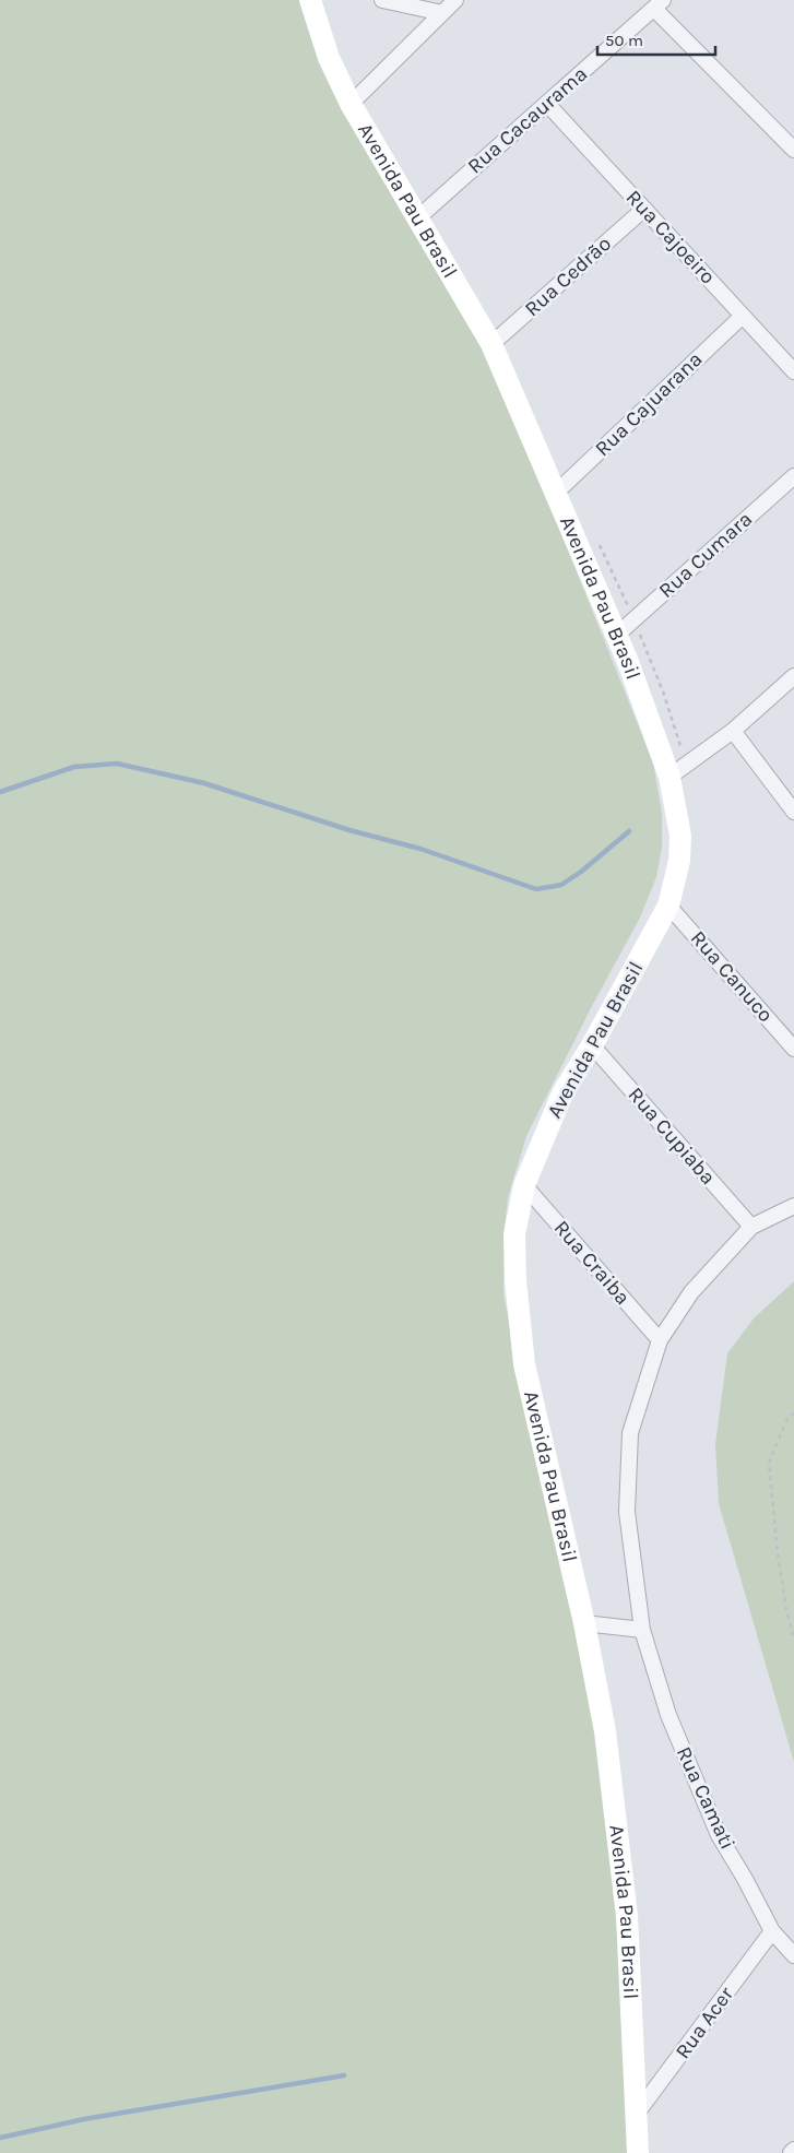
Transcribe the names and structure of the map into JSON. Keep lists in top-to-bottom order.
{
  "streets": {
    "main road": ["Avenida Pau Brasil"],
    "street": [
      "Rua Cacaurama",
      "Rua Cajoeiro",
      "Rua Cedrão",
      "Rua Cajuarana",
      "Rua Cumara",
      "Rua Canuco",
      "Rua Cupiaba",
      "Rua Craiba",
      "Rua Camati",
      "Rua Acer"
    ]
  },
  "crossings": [
    ["Rua Cacaurama", "Avenida Pau Brasil"],
    ["Rua Cacaurama", "Rua Cajoeiro"],
    ["Avenida Pau Brasil", "Rua Cedrão"],
    ["Avenida Pau Brasil", "Rua Cajuarana"],
    ["Avenida Pau Brasil", "Rua Cumara"],
    ["Avenida Pau Brasil", "Rua Canuco"],
    ["Avenida Pau Brasil", "Rua Cupiaba"],
    ["Avenida Pau Brasil", "Rua Craiba"],
    ["Avenida Pau Brasil", "Rua Acer"],
    ["Rua Cajoeiro", "Rua Cedrão"],
    ["Rua Cajoeiro", "Rua Cajuarana"],
    ["Rua Cupiaba", "Rua Camati"],
    ["Rua Craiba", "Rua Camati"],
    ["Rua Camati", "Rua Acer"]
  ],
  "scale_bar": "50 m"
}
